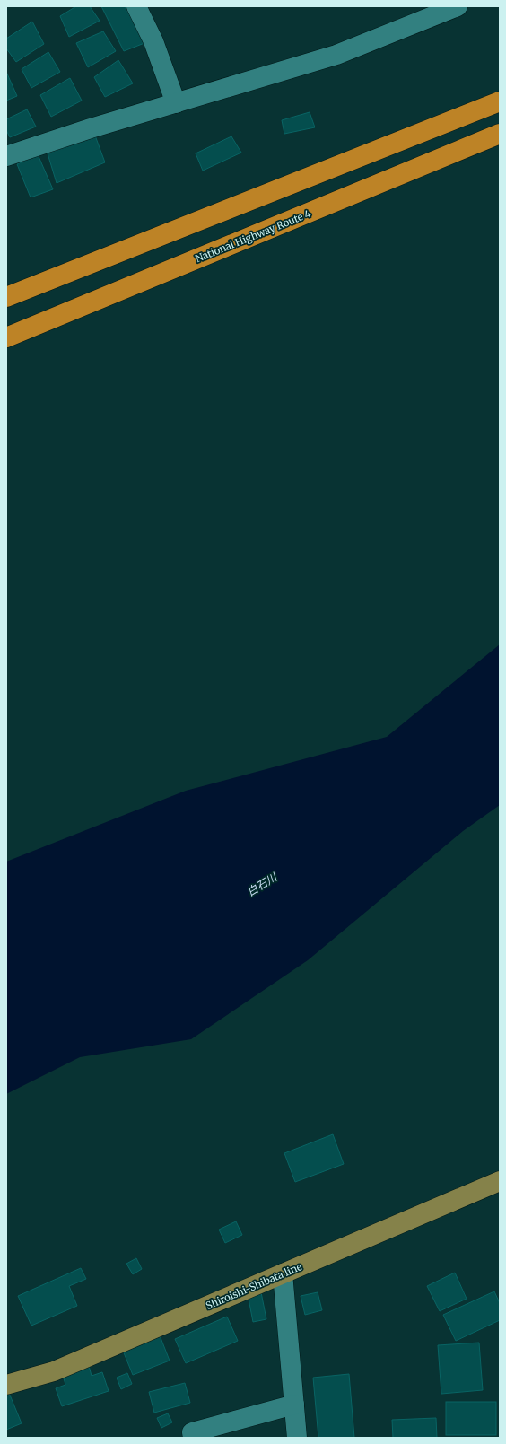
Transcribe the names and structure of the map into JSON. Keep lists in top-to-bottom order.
{
  "streets": {
    "highway": ["National Highway Route 4"],
    "main road": ["Shiroishi-Shibata line"]
  },
  "water": ["白石川"]
}
